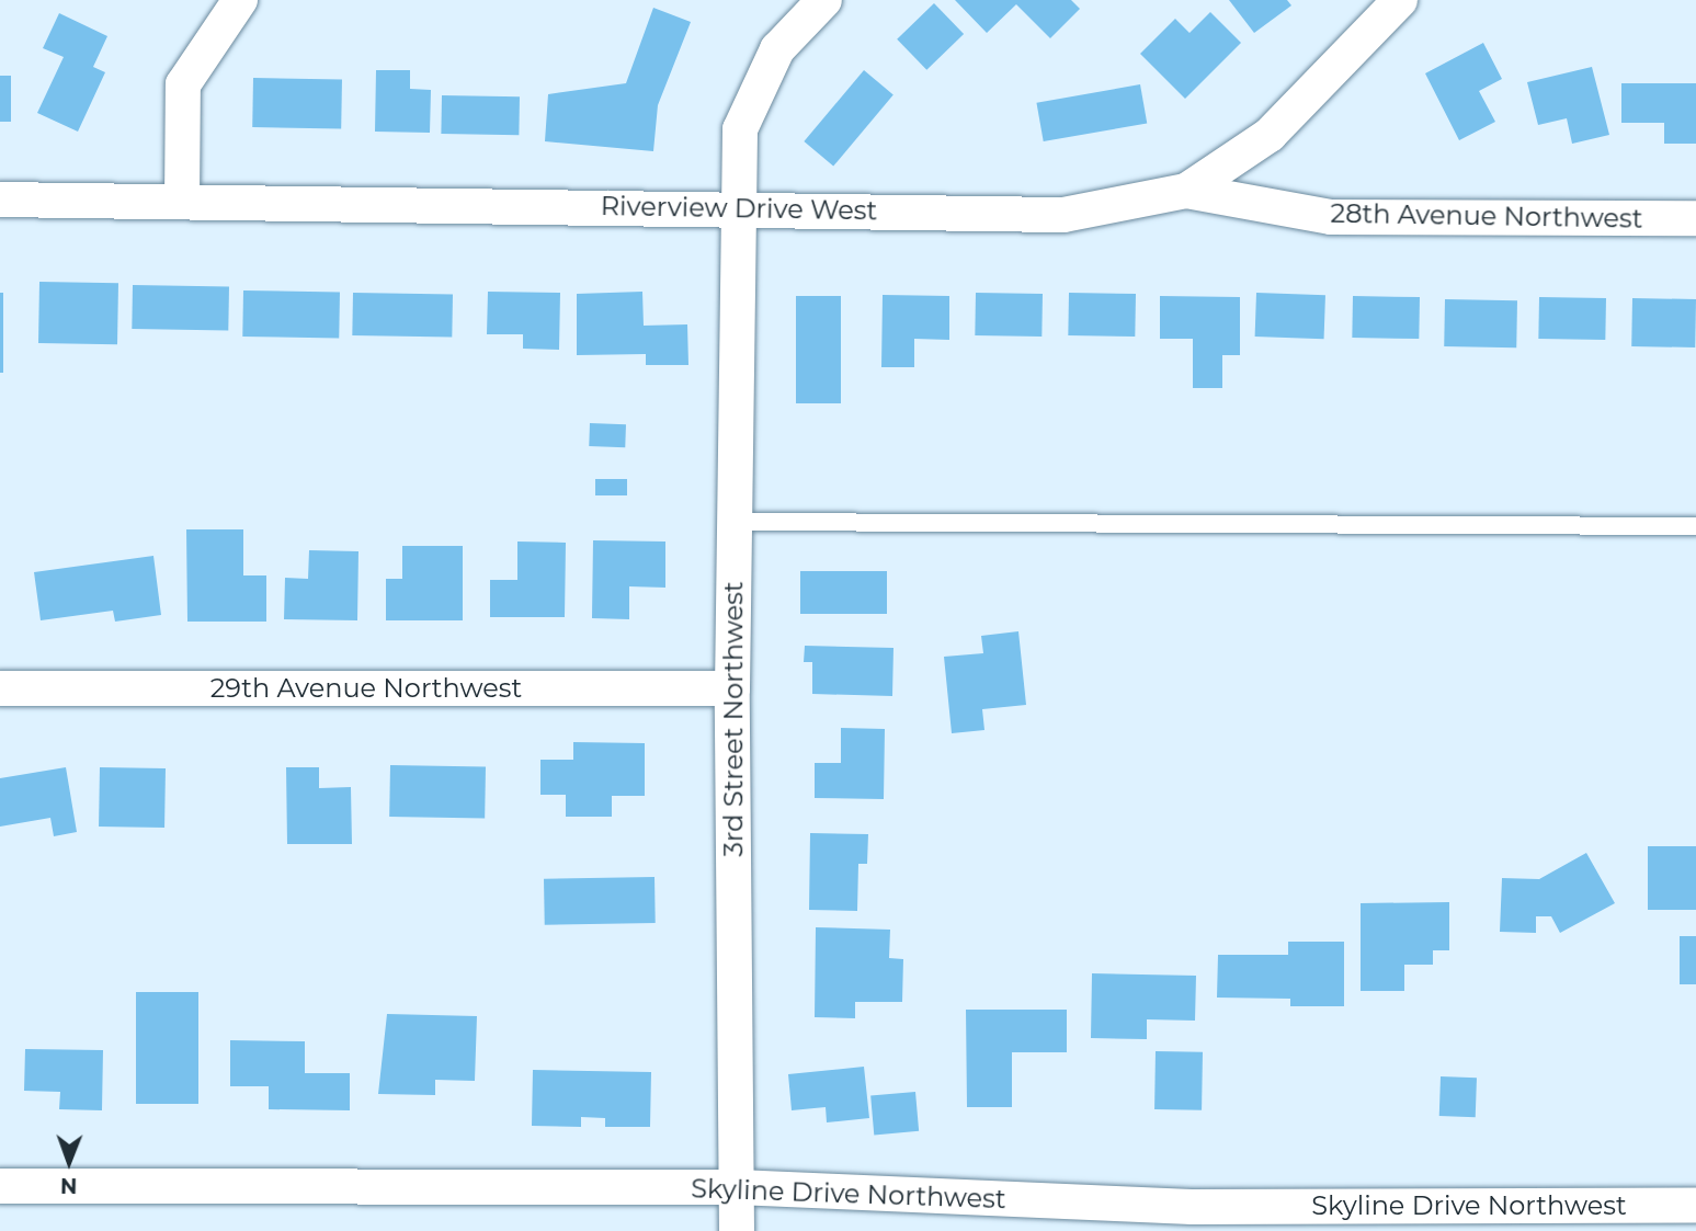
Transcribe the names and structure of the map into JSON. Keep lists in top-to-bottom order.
{
  "streets": {
    "street": [
      "Riverview Drive West",
      "28th Avenue Northwest",
      "29th Avenue Northwest",
      "3rd Street Northwest",
      "Skyline Drive Northwest"
    ]
  },
  "crossings": [
    ["Riverview Drive West", "28th Avenue Northwest"],
    ["Riverview Drive West", "3rd Street Northwest"],
    ["29th Avenue Northwest", "3rd Street Northwest"],
    ["3rd Street Northwest", "Skyline Drive Northwest"]
  ],
  "north": "bottom"
}
